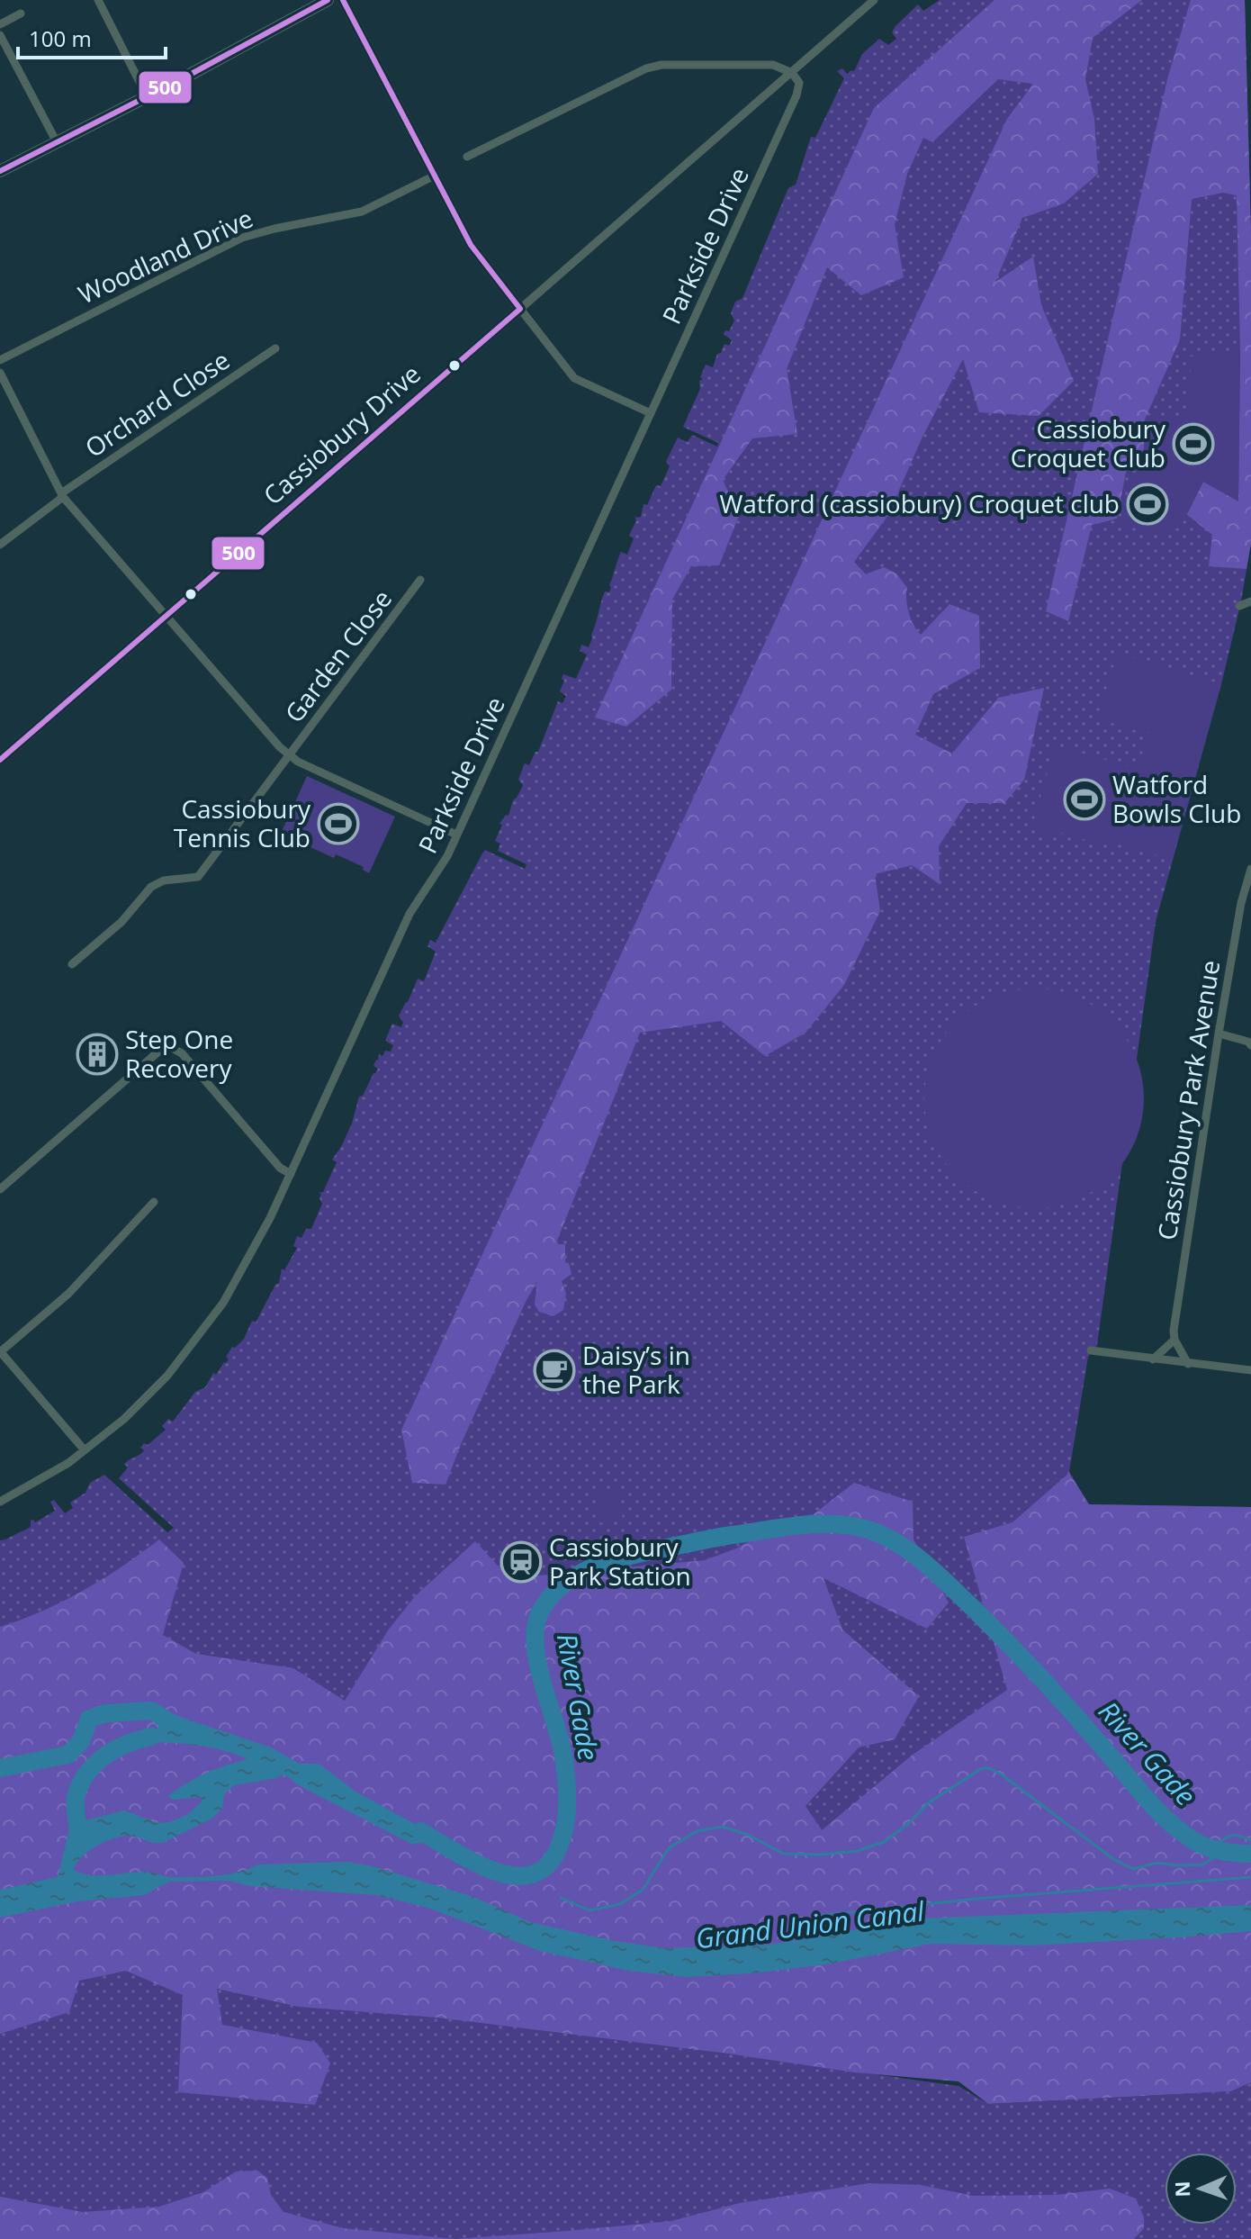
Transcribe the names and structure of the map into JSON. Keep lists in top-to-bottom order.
{
  "streets": {
    "street": [
      "Parkside Drive",
      "Woodland Drive",
      "Orchard Close",
      "Cassiobury Drive",
      "Garden Close",
      "Cassiobury Park Avenue"
    ]
  },
  "crossings": [
    ["Parkside Drive", "Cassiobury Drive"]
  ],
  "water": ["River Gade", "Grand Union Canal"],
  "places": {
    "sports": [
      "Cassiobury Croquet Club",
      "Watford (cassiobury) Croquet club",
      "Watford Bowls Club",
      "Cassiobury Tennis Club"
    ],
    "building": ["Step One Recovery"],
    "cafe": ["Daisy’s in the Park"],
    "station": ["Cassiobury Park Station"]
  },
  "lines": ["transit line 500"],
  "scale_bar": "100 m",
  "north": "left"
}
